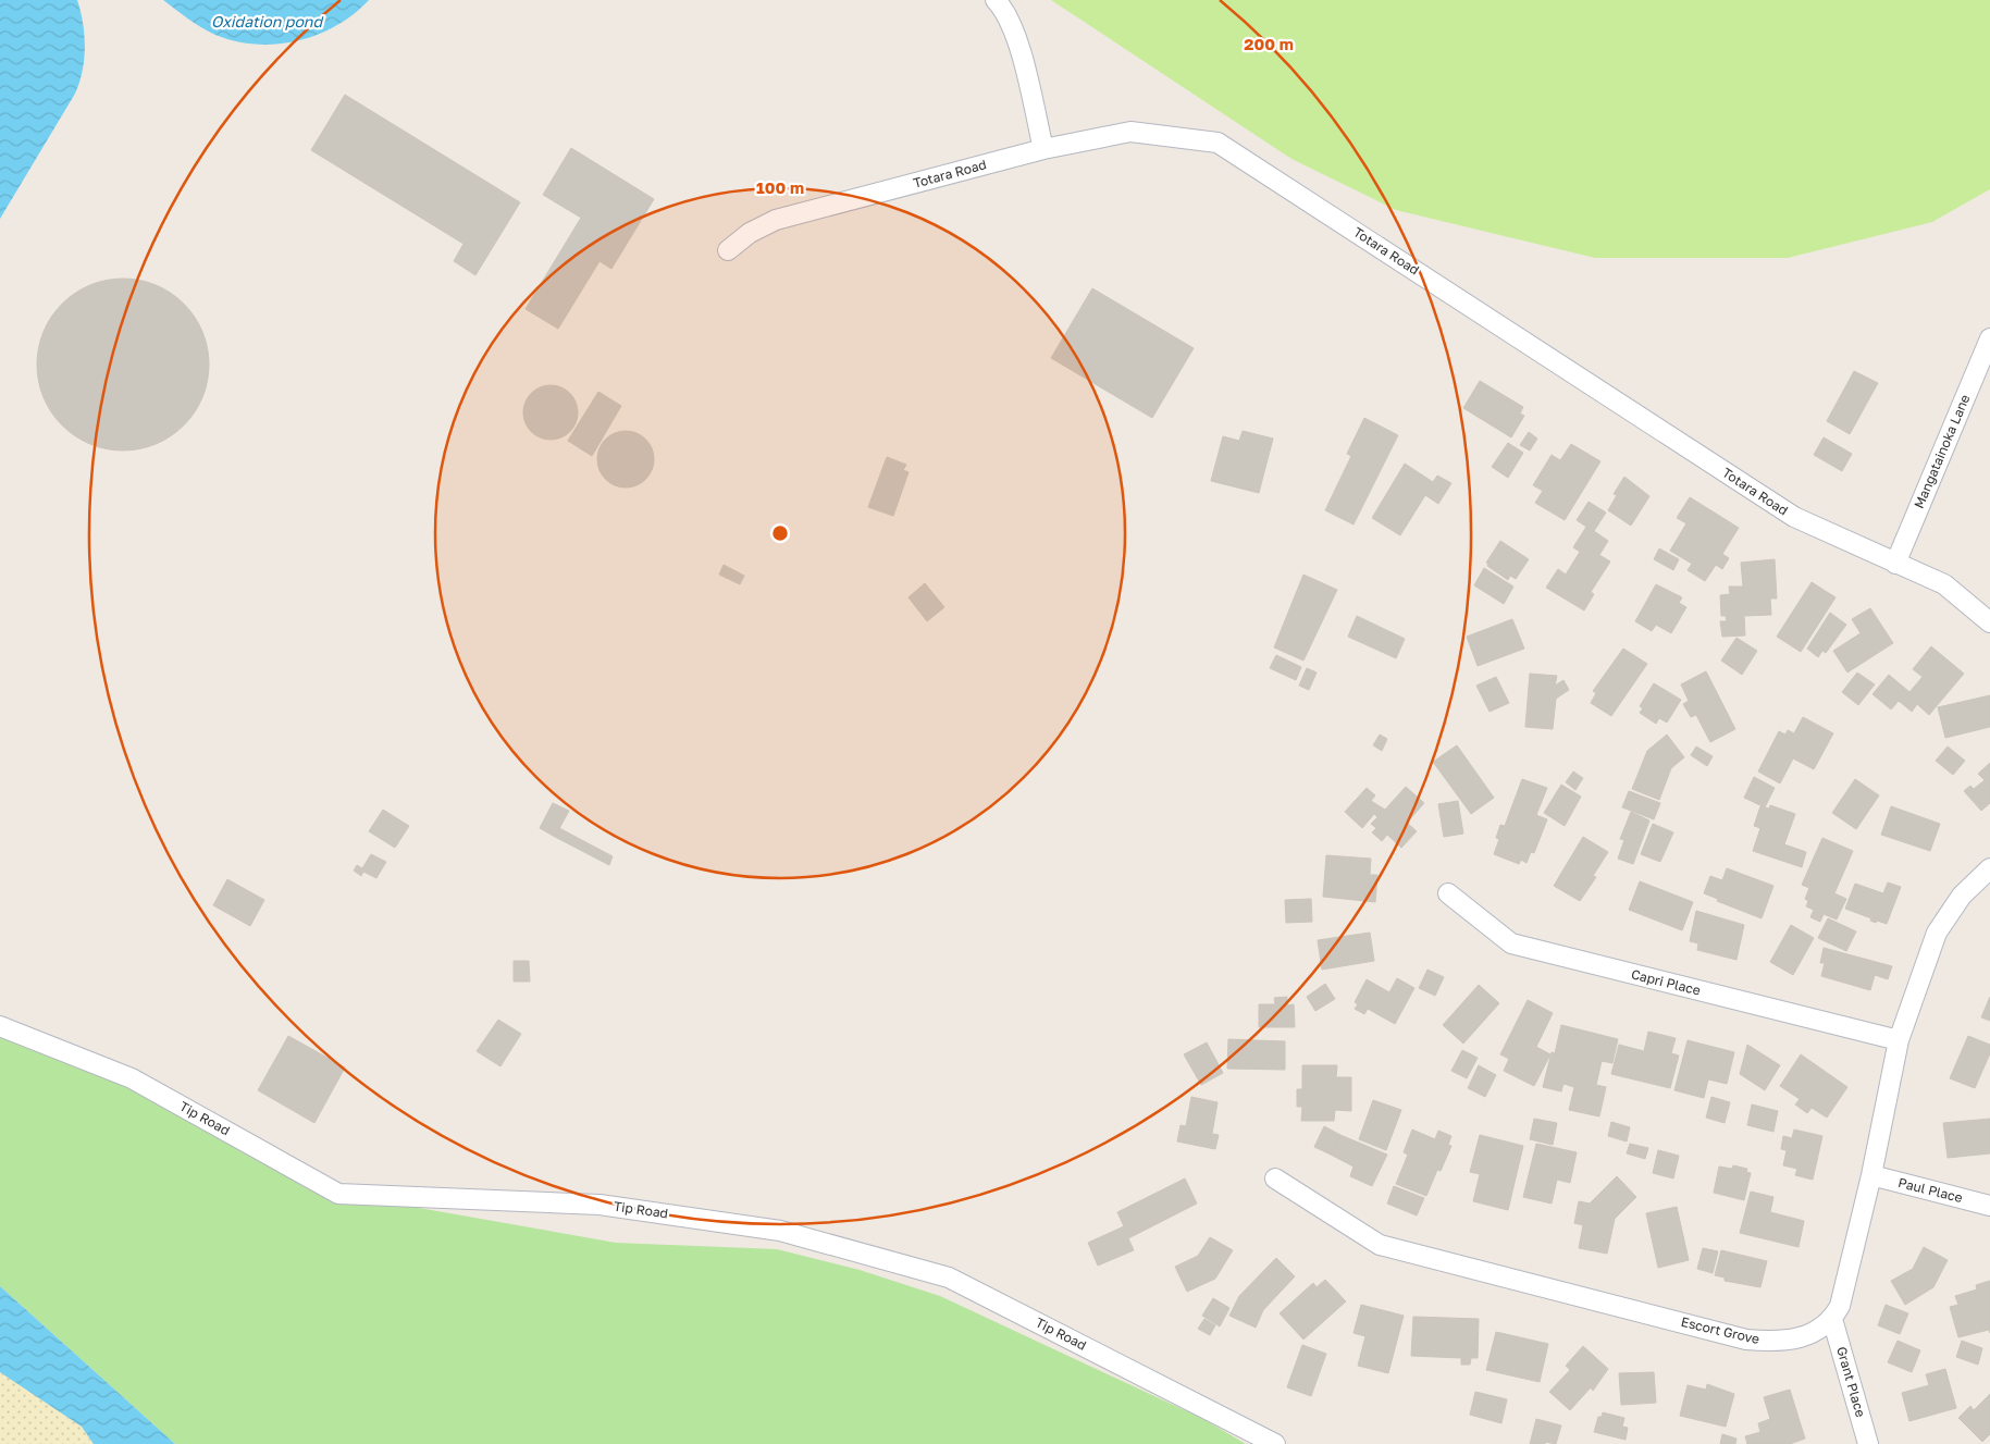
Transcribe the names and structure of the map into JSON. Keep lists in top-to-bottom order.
{
  "streets": {
    "street": [
      "Totara Road",
      "Mangatainoka Lane",
      "Capri Place",
      "Tip Road",
      "Paul Place",
      "Escort Grove",
      "Grant Place"
    ]
  },
  "crossings": [
    ["Totara Road", "Mangatainoka Lane"],
    ["Escort Grove", "Grant Place"]
  ],
  "water": ["Oxidation pond"],
  "rings": ["200 m", "100 m"]
}
